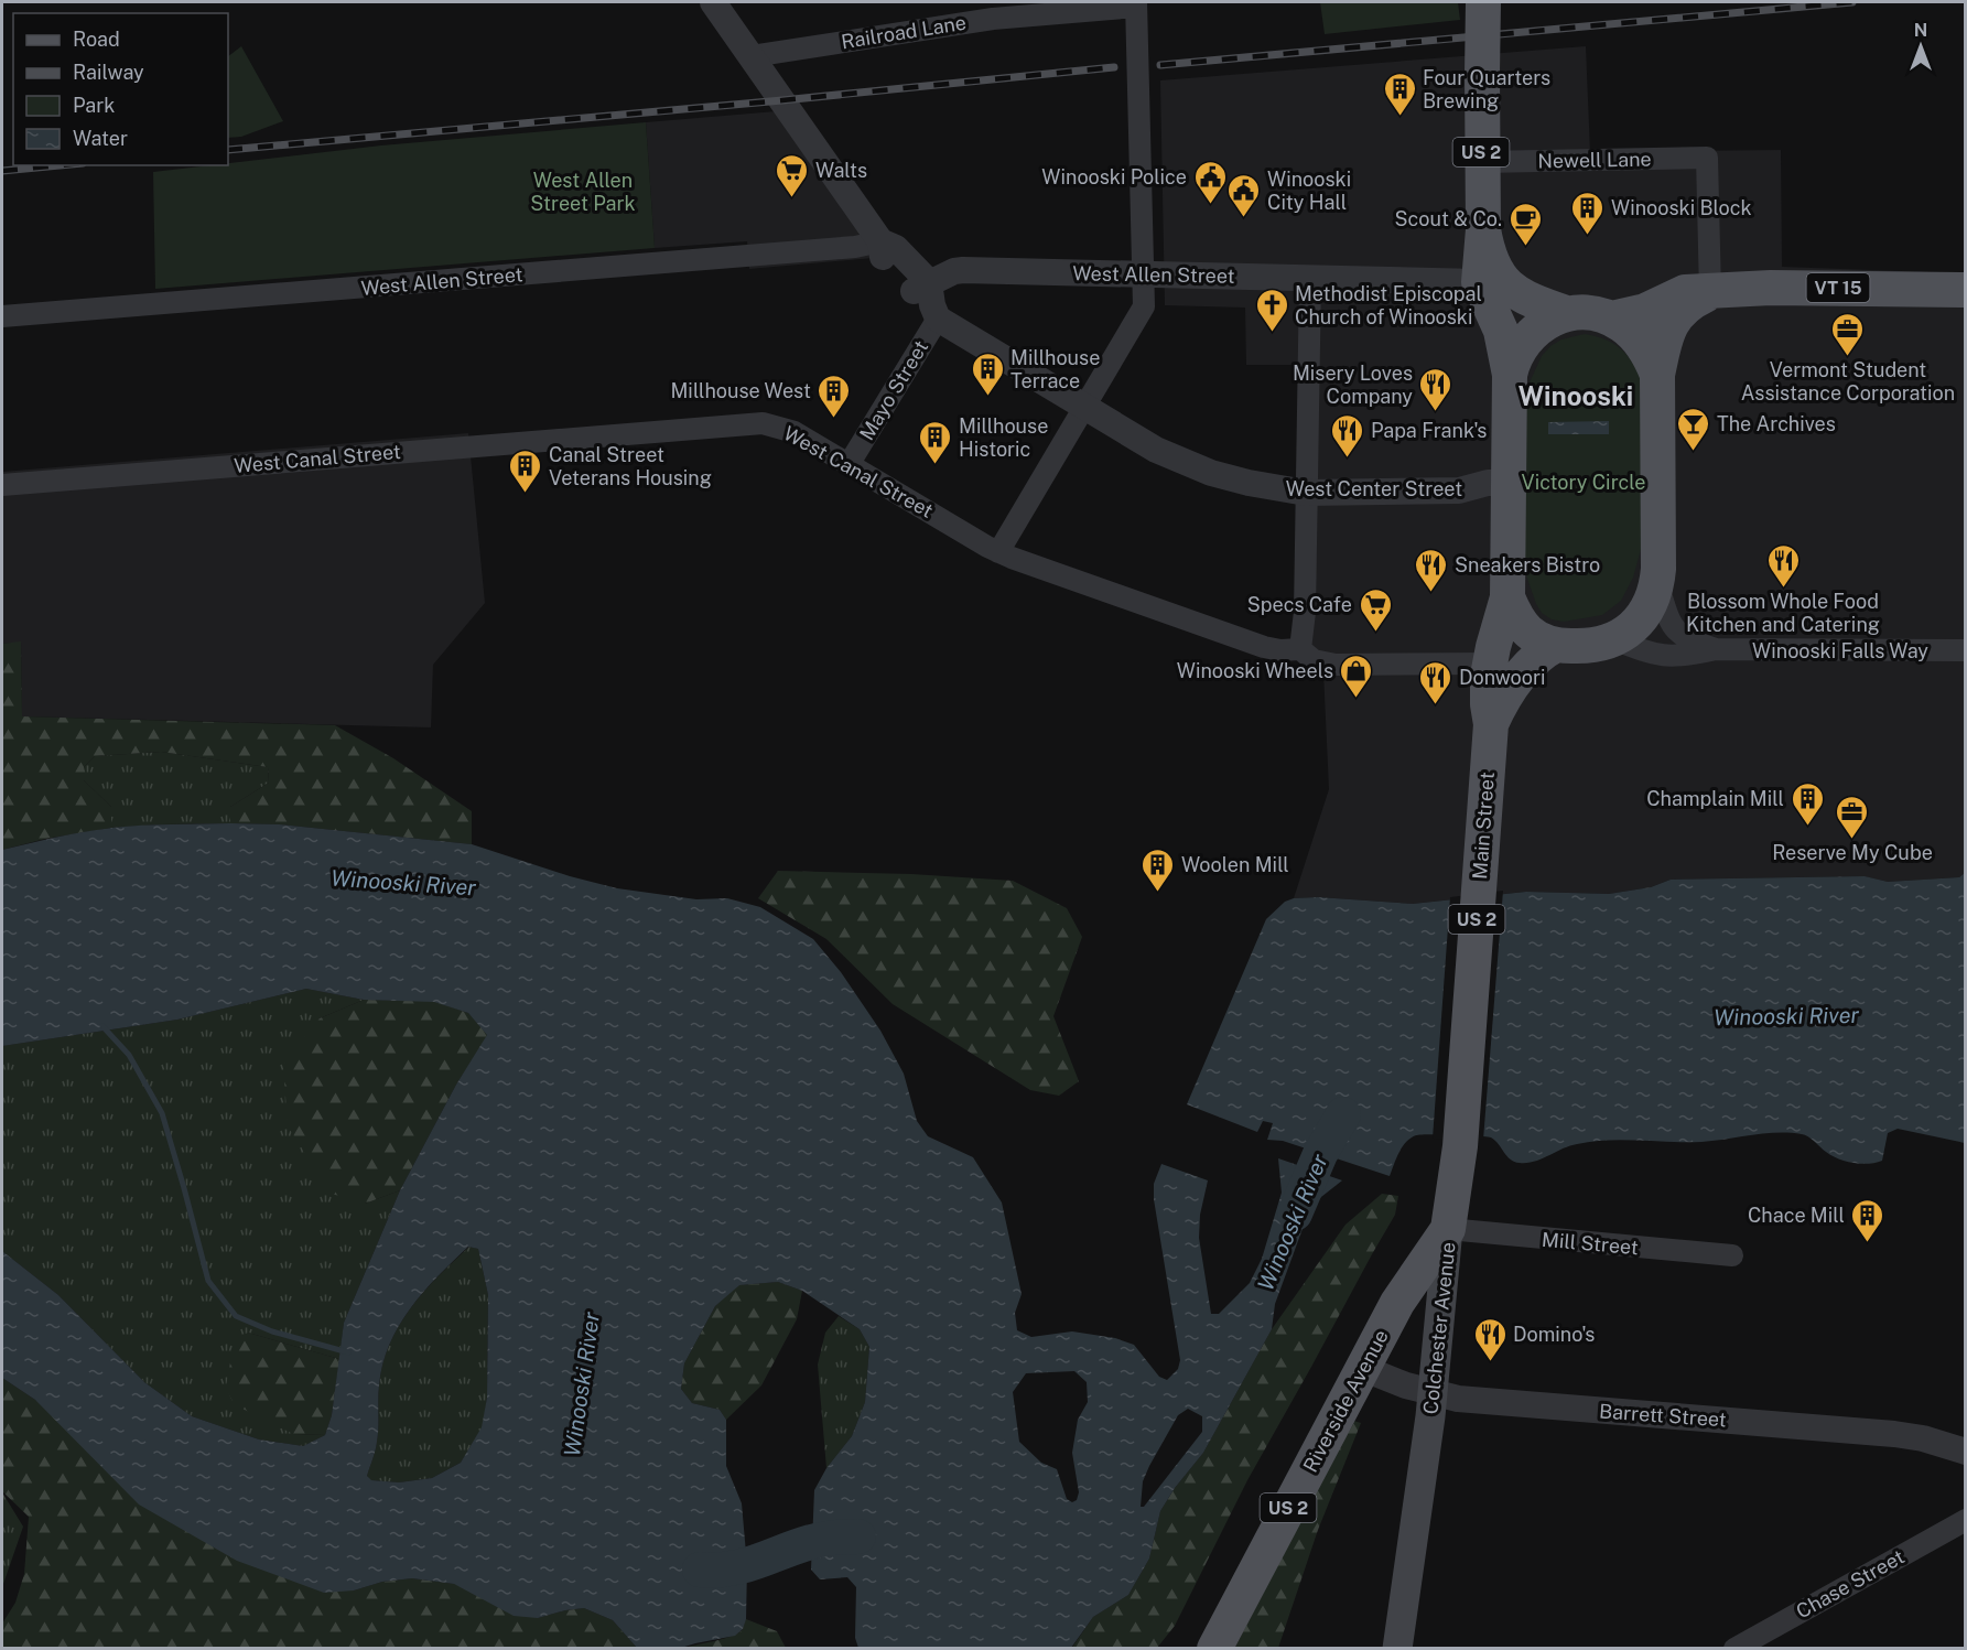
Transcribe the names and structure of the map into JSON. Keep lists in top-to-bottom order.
{
  "streets": {
    "main road": [
      "US 2",
      "VT 15",
      "Main Street",
      "Colchester Avenue",
      "Riverside Avenue"
    ],
    "street": [
      "Railroad Lane",
      "Newell Lane",
      "West Allen Street",
      "Mayo Street",
      "West Canal Street",
      "West Center Street",
      "Winooski Falls Way",
      "Mill Street",
      "Barrett Street",
      "Chase Street"
    ]
  },
  "crossings": [
    ["US 2", "Newell Lane"],
    ["US 2", "West Allen Street"],
    ["US 2", "VT 15"],
    ["US 2", "Winooski Falls Way"],
    ["US 2", "Main Street"],
    ["Newell Lane", "VT 15"],
    ["West Allen Street", "Mayo Street"],
    ["West Allen Street", "West Center Street"],
    ["West Allen Street", "Main Street"],
    ["Mayo Street", "West Canal Street"],
    ["Mayo Street", "West Center Street"],
    ["West Canal Street", "Main Street"],
    ["West Center Street", "Main Street"],
    ["Main Street", "Colchester Avenue"],
    ["Mill Street", "Colchester Avenue"],
    ["Mill Street", "Riverside Avenue"],
    ["Colchester Avenue", "Riverside Avenue"],
    ["Colchester Avenue", "Barrett Street"],
    ["Riverside Avenue", "Barrett Street"]
  ],
  "districts": ["Winooski"],
  "water": ["Winooski River"],
  "parks": ["West Allen Street Park", "Victory Circle"],
  "places": {
    "building": [
      "Four Quarters Brewing",
      "Winooski Block",
      "Millhouse Terrace",
      "Millhouse West",
      "Millhouse Historic",
      "Canal Street Veterans Housing",
      "Champlain Mill",
      "Woolen Mill",
      "Chace Mill"
    ],
    "supermarket": ["Walts", "Specs Cafe"],
    "public building": ["Winooski Police", "Winooski City Hall"],
    "cafe": ["Scout & Co."],
    "church": ["Methodist Episcopal Church of Winooski"],
    "office": ["Vermont Student Assistance Corporation", "Reserve My Cube"],
    "restaurant": [
      "Misery Loves Company",
      "Papa Frank's",
      "Blossom Whole Food Kitchen and Catering",
      "Sneakers Bistro",
      "Donwoori",
      "Domino's"
    ],
    "bar": ["The Archives"],
    "shop": ["Winooski Wheels"]
  },
  "legend": [
    "Road",
    "Railway",
    "Park",
    "Water"
  ],
  "north": "top"
}
